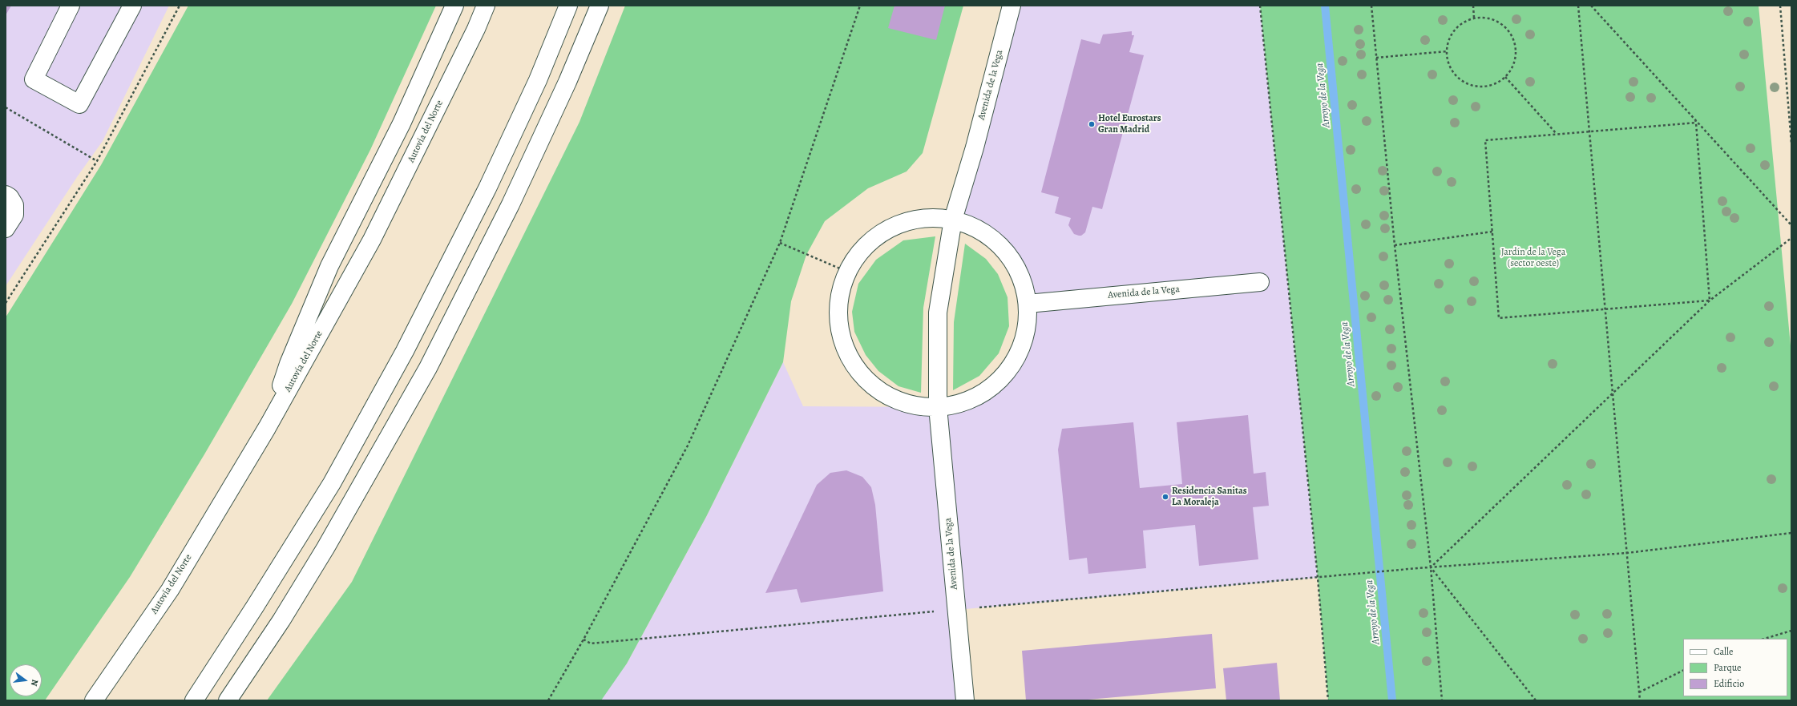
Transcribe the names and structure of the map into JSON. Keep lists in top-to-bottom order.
{
  "streets": {
    "main road": ["Avenida de la Vega", "Autovía del Norte"]
  },
  "water": ["Arroyo de la Vega"],
  "parks": ["Jardín de la Vega (sector oeste)"],
  "places": ["Hotel Eurostars Gran Madrid", "Residencia Sanitas La Moraleja"],
  "legend": ["Calle", "Parque", "Edificio"],
  "north": "right"
}
